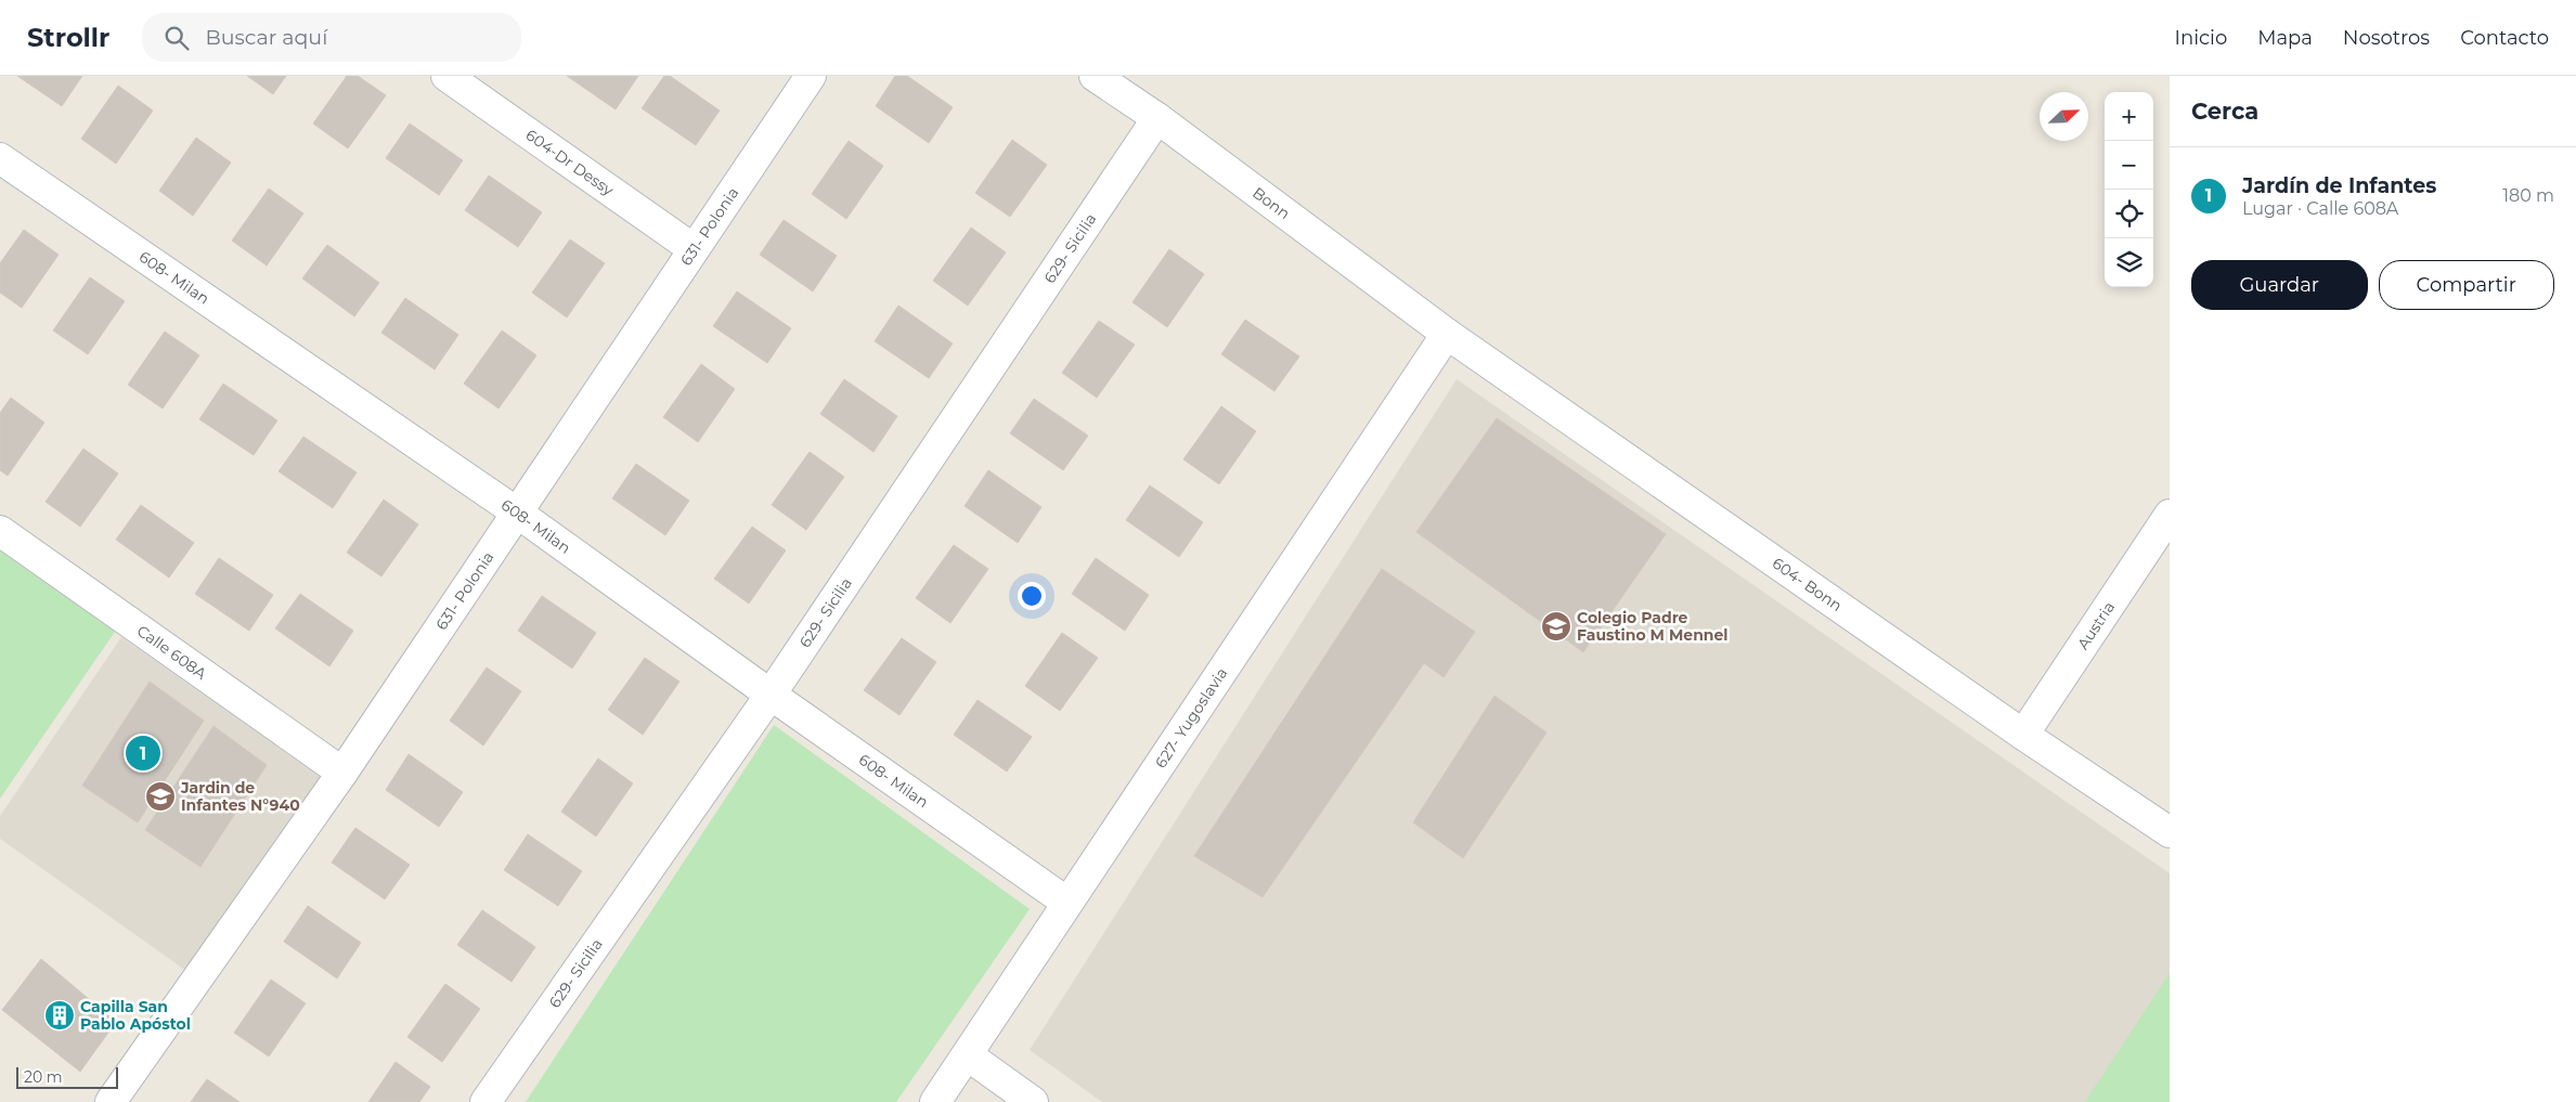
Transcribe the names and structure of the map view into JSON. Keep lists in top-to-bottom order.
{
  "streets": {
    "street": [
      "604-Dr Dessy",
      "Bonn",
      "631- Polonia",
      "629- Sicilia",
      "608- Milan",
      "604- Bonn",
      "Austria",
      "Calle 608A",
      "627- Yugoslavia"
    ]
  },
  "crossings": [
    ["604-Dr Dessy", "631- Polonia"],
    ["Bonn", "629- Sicilia"],
    ["Bonn", "604- Bonn"],
    ["Bonn", "627- Yugoslavia"],
    ["631- Polonia", "608- Milan"],
    ["631- Polonia", "Calle 608A"],
    ["629- Sicilia", "608- Milan"],
    ["608- Milan", "627- Yugoslavia"],
    ["604- Bonn", "Austria"],
    ["604- Bonn", "627- Yugoslavia"]
  ],
  "places": {
    "school or university": ["Colegio Padre Faustino M Mennel", "Jardin de Infantes N°940"],
    "building": ["Capilla San Pablo Apóstol"]
  },
  "scale_bar": "20 m",
  "north": "top right",
  "page": {
    "header": "Strollr",
    "search": "Buscar aquí",
    "nav": [
      "Inicio",
      "Mapa",
      "Nosotros",
      "Contacto"
    ],
    "heading": "Cerca",
    "map_buttons": ["+", "−"],
    "list": [
      {
        "mark": "1",
        "name": "Jardín de Infantes",
        "note": "Lugar · Calle 608A",
        "value": "180 m"
      }
    ],
    "buttons": ["Guardar", "Compartir"],
    "pins": "1",
    "scale": "20 m"
  }
}
